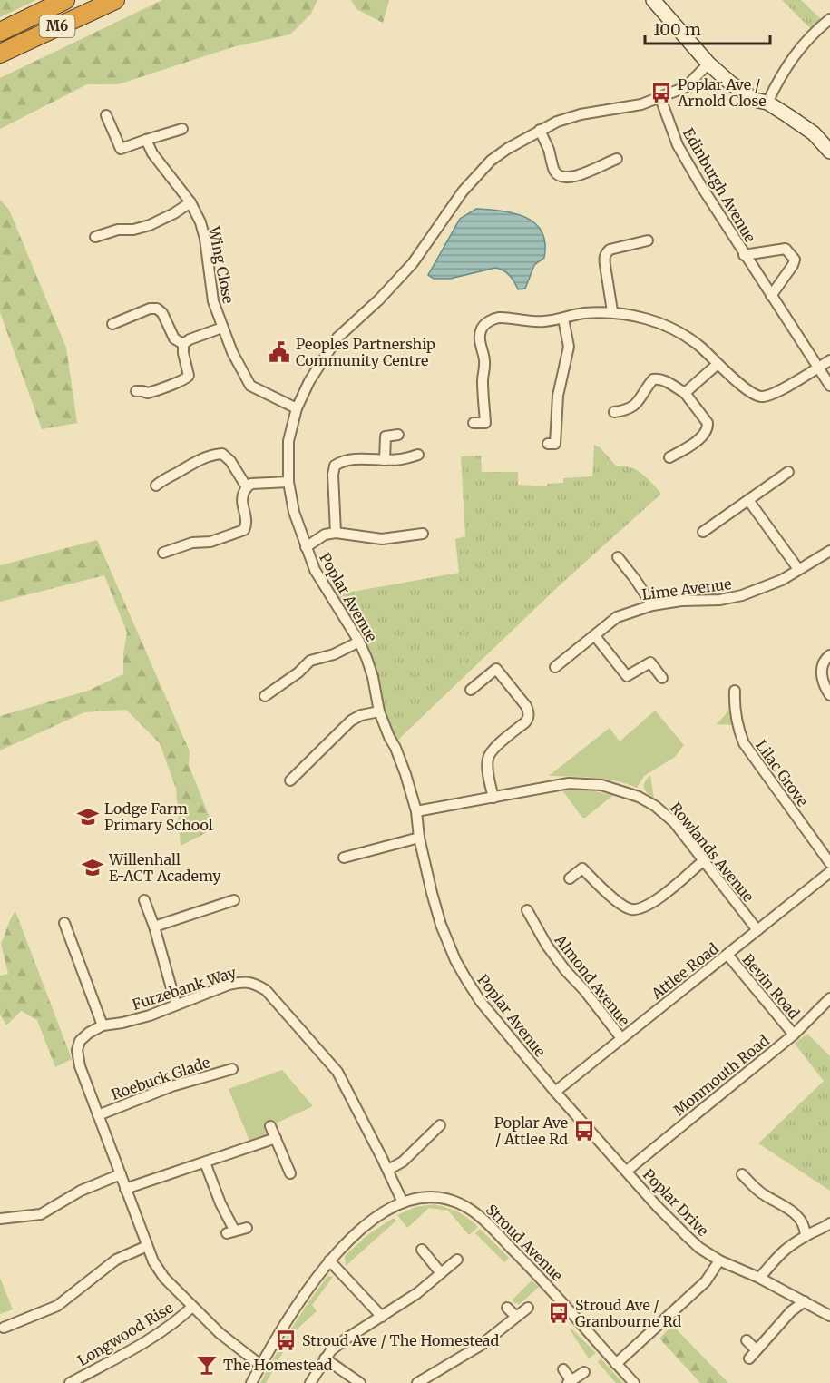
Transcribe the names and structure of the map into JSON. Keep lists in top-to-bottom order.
{
  "streets": {
    "highway": ["M6"],
    "street": [
      "Edinburgh Avenue",
      "Wing Close",
      "Lime Avenue",
      "Poplar Avenue",
      "Lilac Grove",
      "Rowlands Avenue",
      "Attlee Road",
      "Almond Avenue",
      "Bevin Road",
      "Furzebank Way",
      "Monmouth Road",
      "Roebuck Glade",
      "Poplar Drive",
      "Stroud Avenue",
      "Longwood Rise"
    ]
  },
  "crossings": [
    ["Edinburgh Avenue", "Poplar Avenue"],
    ["Wing Close", "Poplar Avenue"],
    ["Poplar Avenue", "Rowlands Avenue"],
    ["Poplar Avenue", "Attlee Road"],
    ["Poplar Avenue", "Poplar Drive"],
    ["Rowlands Avenue", "Attlee Road"],
    ["Attlee Road", "Almond Avenue"],
    ["Attlee Road", "Bevin Road"],
    ["Attlee Road", "Poplar Drive"],
    ["Bevin Road", "Monmouth Road"],
    ["Furzebank Way", "Roebuck Glade"],
    ["Furzebank Way", "Stroud Avenue"],
    ["Furzebank Way", "Longwood Rise"],
    ["Monmouth Road", "Poplar Drive"]
  ],
  "places": {
    "bus stop": [
      "Poplar Ave / Arnold Close",
      "Poplar Ave / Attlee Rd",
      "Stroud Ave / Granbourne Rd",
      "Stroud Ave / The Homestead"
    ],
    "public building": ["Peoples Partnership Community Centre"],
    "school or university": ["Lodge Farm Primary School", "Willenhall E-ACT Academy"],
    "bar": ["The Homestead"]
  },
  "scale_bar": "100 m"
}
